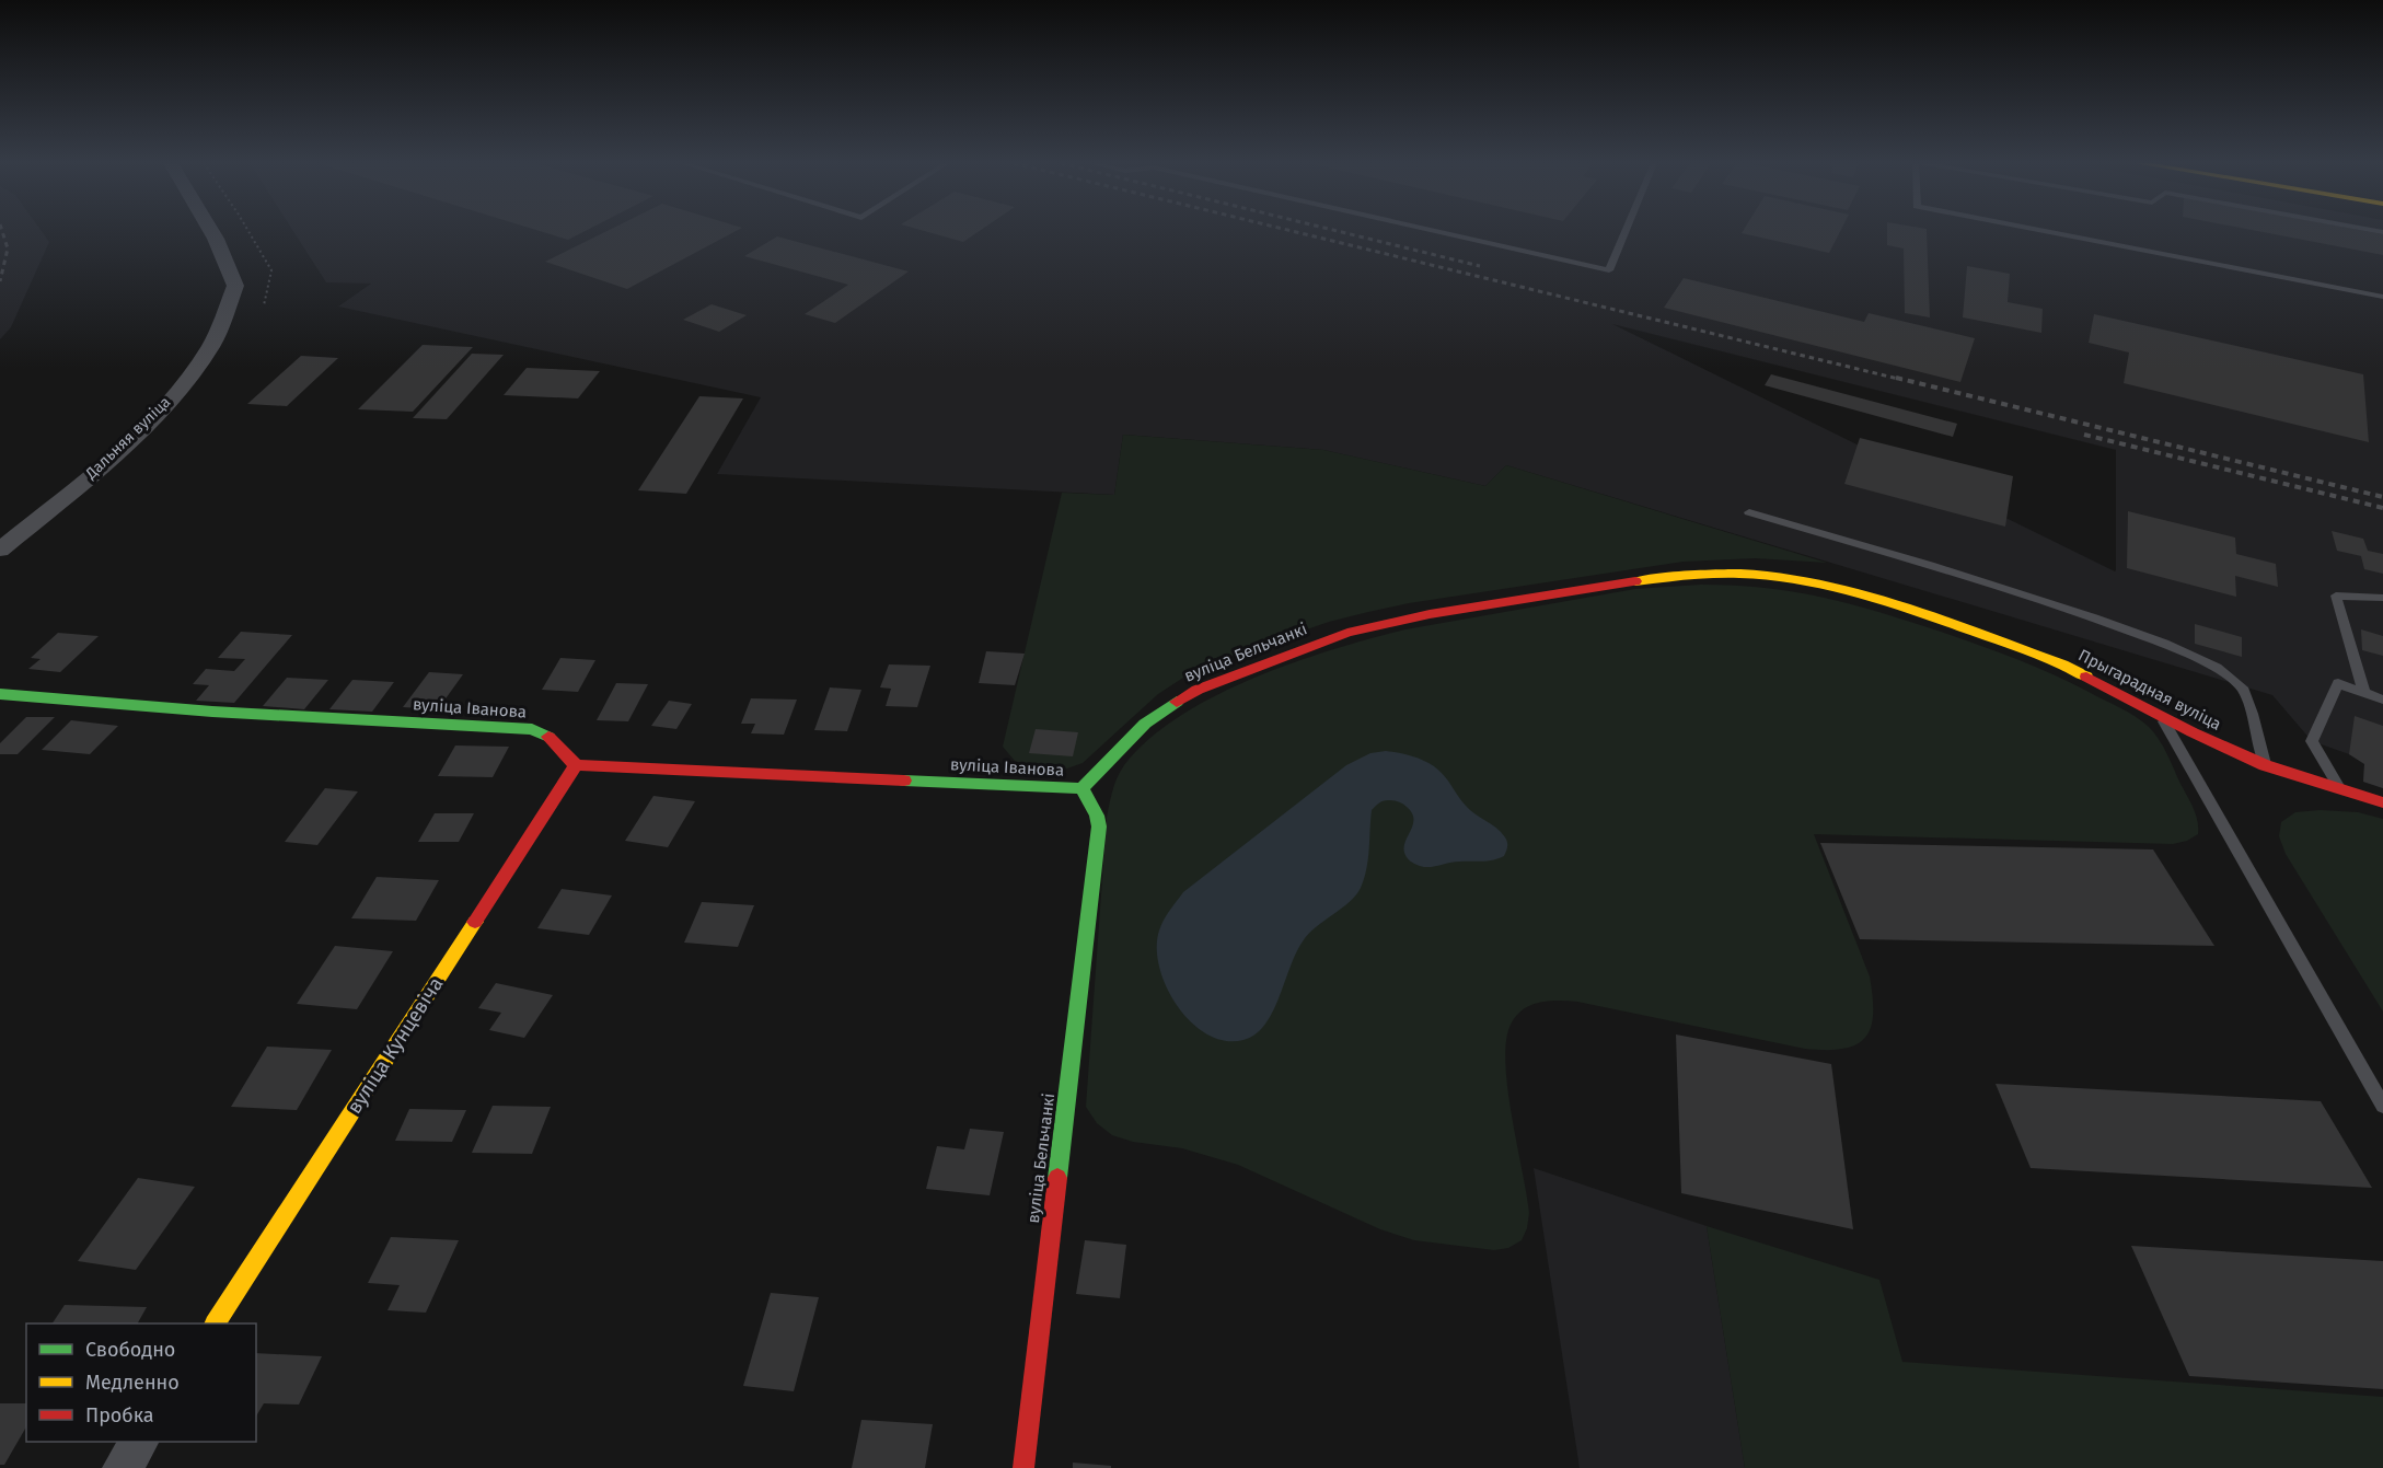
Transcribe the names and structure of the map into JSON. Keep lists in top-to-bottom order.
{
  "streets": {
    "street": [
      "Дальняя вуліца",
      "вуліца Бельчанкі",
      "Прыгарадная вуліца",
      "вуліца Іванова",
      "вуліца Кунцевіча"
    ]
  },
  "crossings": [
    ["вуліца Бельчанкі", "Прыгарадная вуліца"],
    ["вуліца Бельчанкі", "вуліца Іванова"],
    ["вуліца Іванова", "вуліца Кунцевіча"]
  ],
  "legend": ["Свободно", "Медленно", "Пробка"]
}
